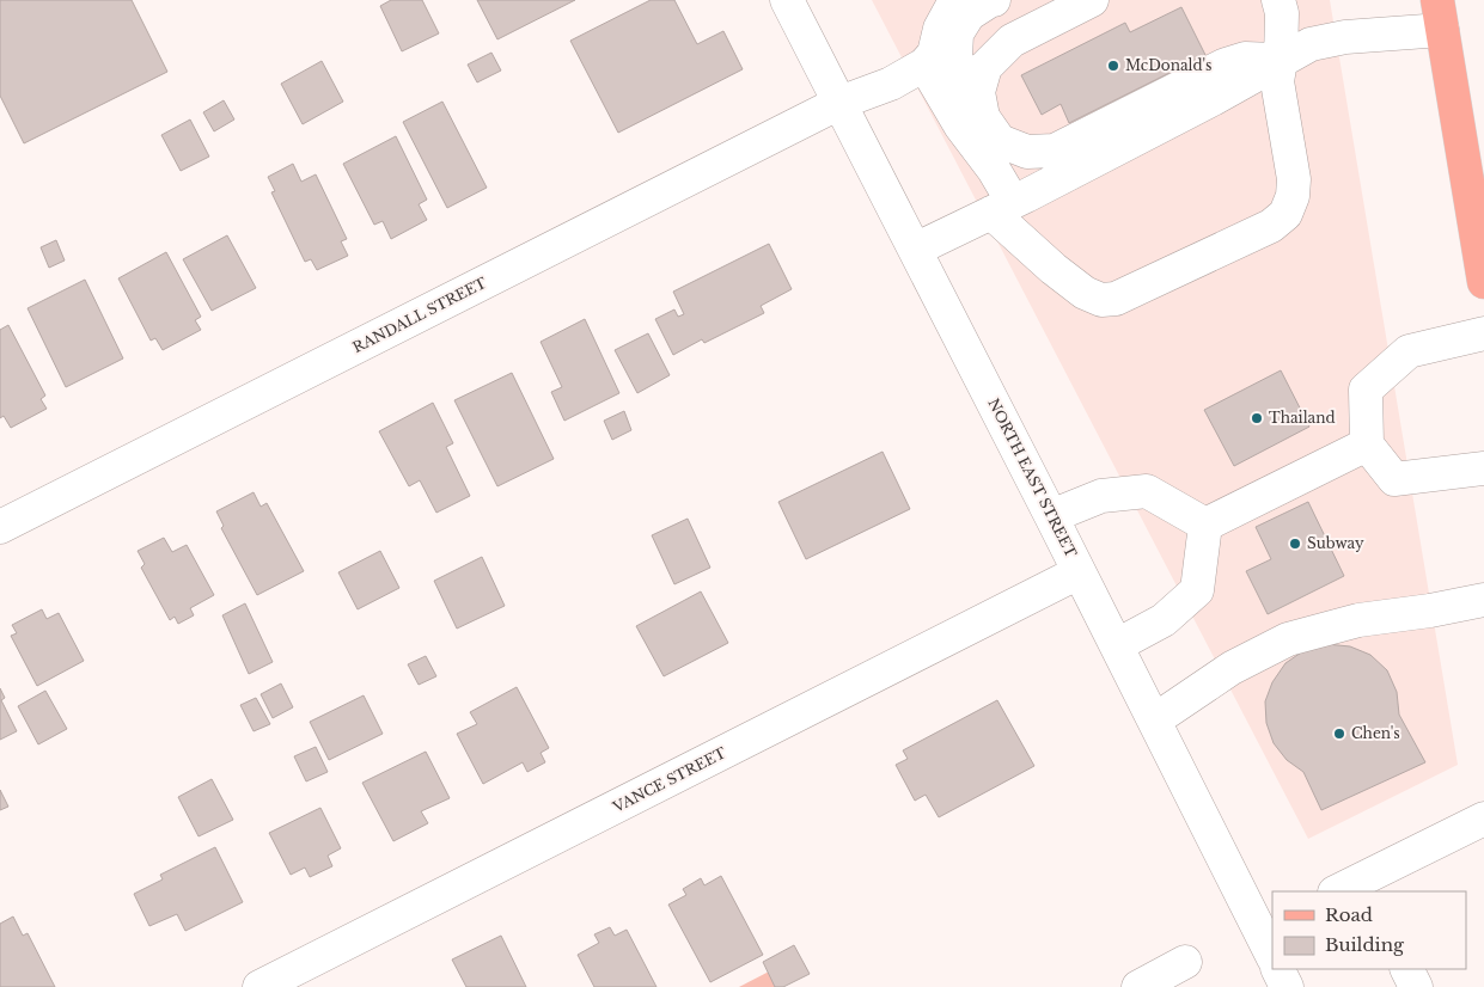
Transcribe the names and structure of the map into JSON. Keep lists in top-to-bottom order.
{
  "streets": {
    "street": ["RANDALL STREET", "NORTH EAST STREET", "VANCE STREET"]
  },
  "crossings": [
    ["RANDALL STREET", "NORTH EAST STREET"],
    ["NORTH EAST STREET", "VANCE STREET"]
  ],
  "places": [
    "McDonald's",
    "Thailand",
    "Subway",
    "Chen's"
  ],
  "legend": ["Road", "Building"]
}
